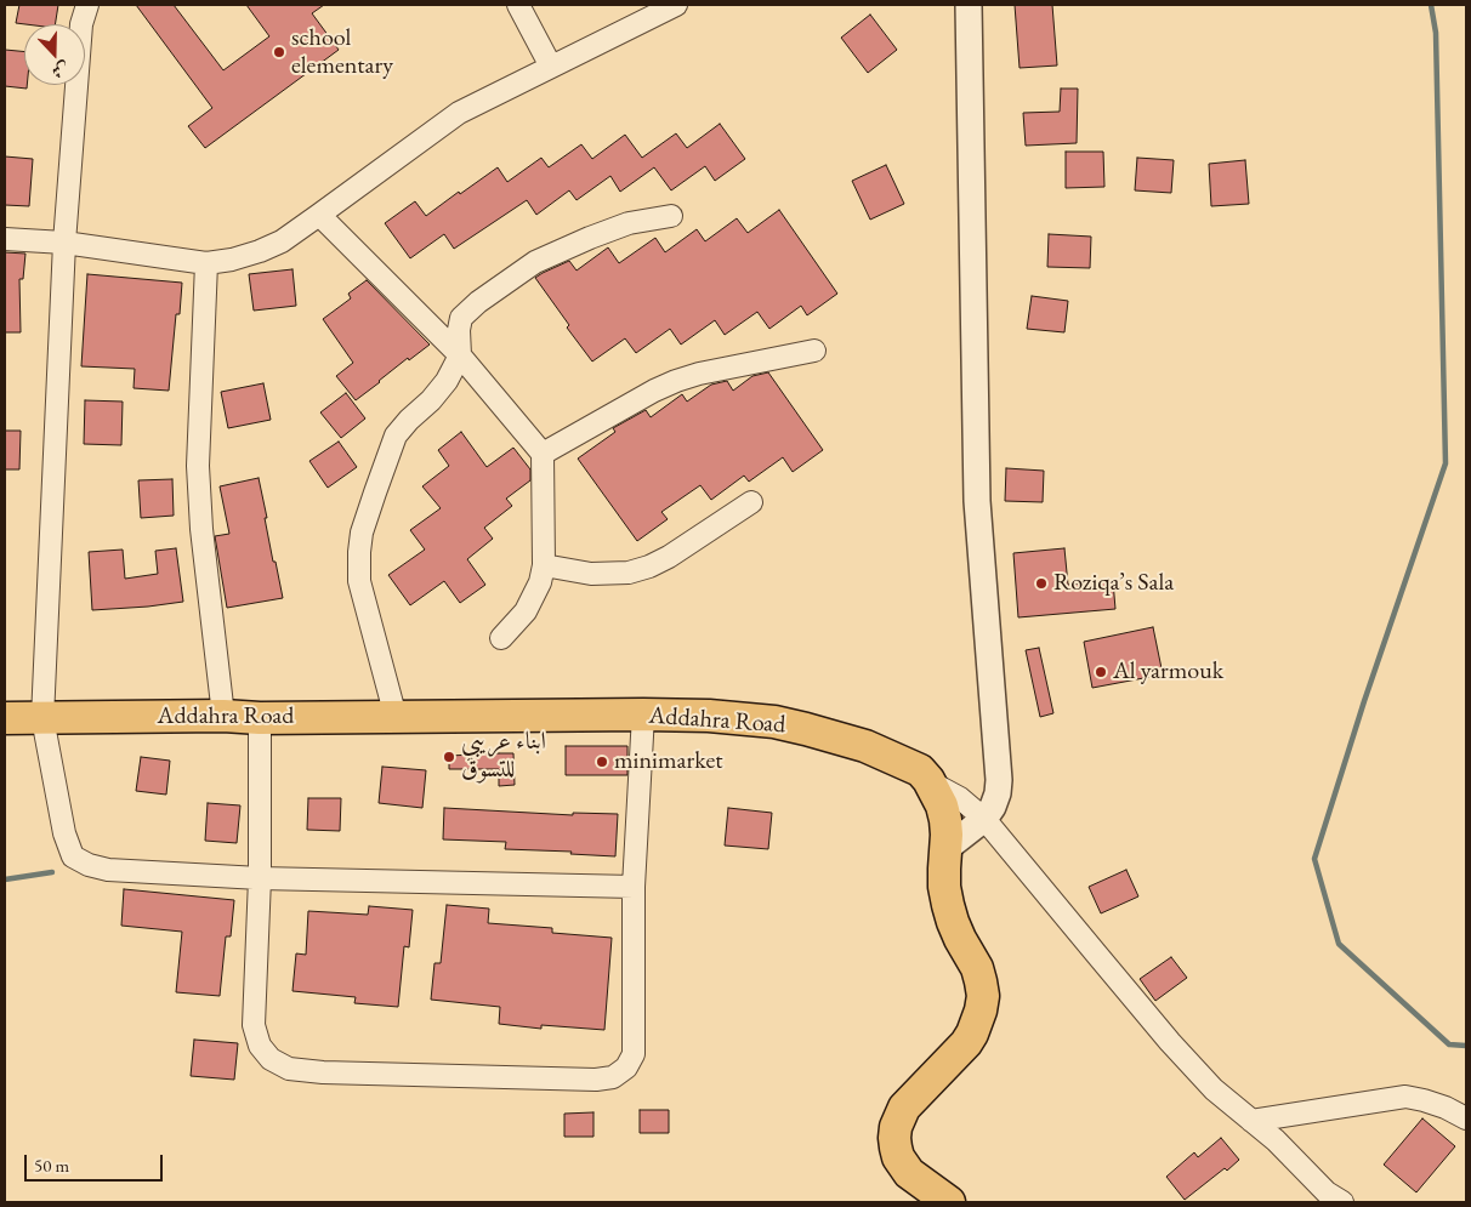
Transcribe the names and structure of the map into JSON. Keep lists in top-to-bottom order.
{
  "streets": {
    "main road": ["Addahra Road"]
  },
  "places": [
    "school elementary",
    "Roziqa’s Sala",
    "Al yarmouk",
    "ابناء عريبي للتسوق",
    "minimarket"
  ],
  "scale_bar": "50 m",
  "north": "bottom"
}
